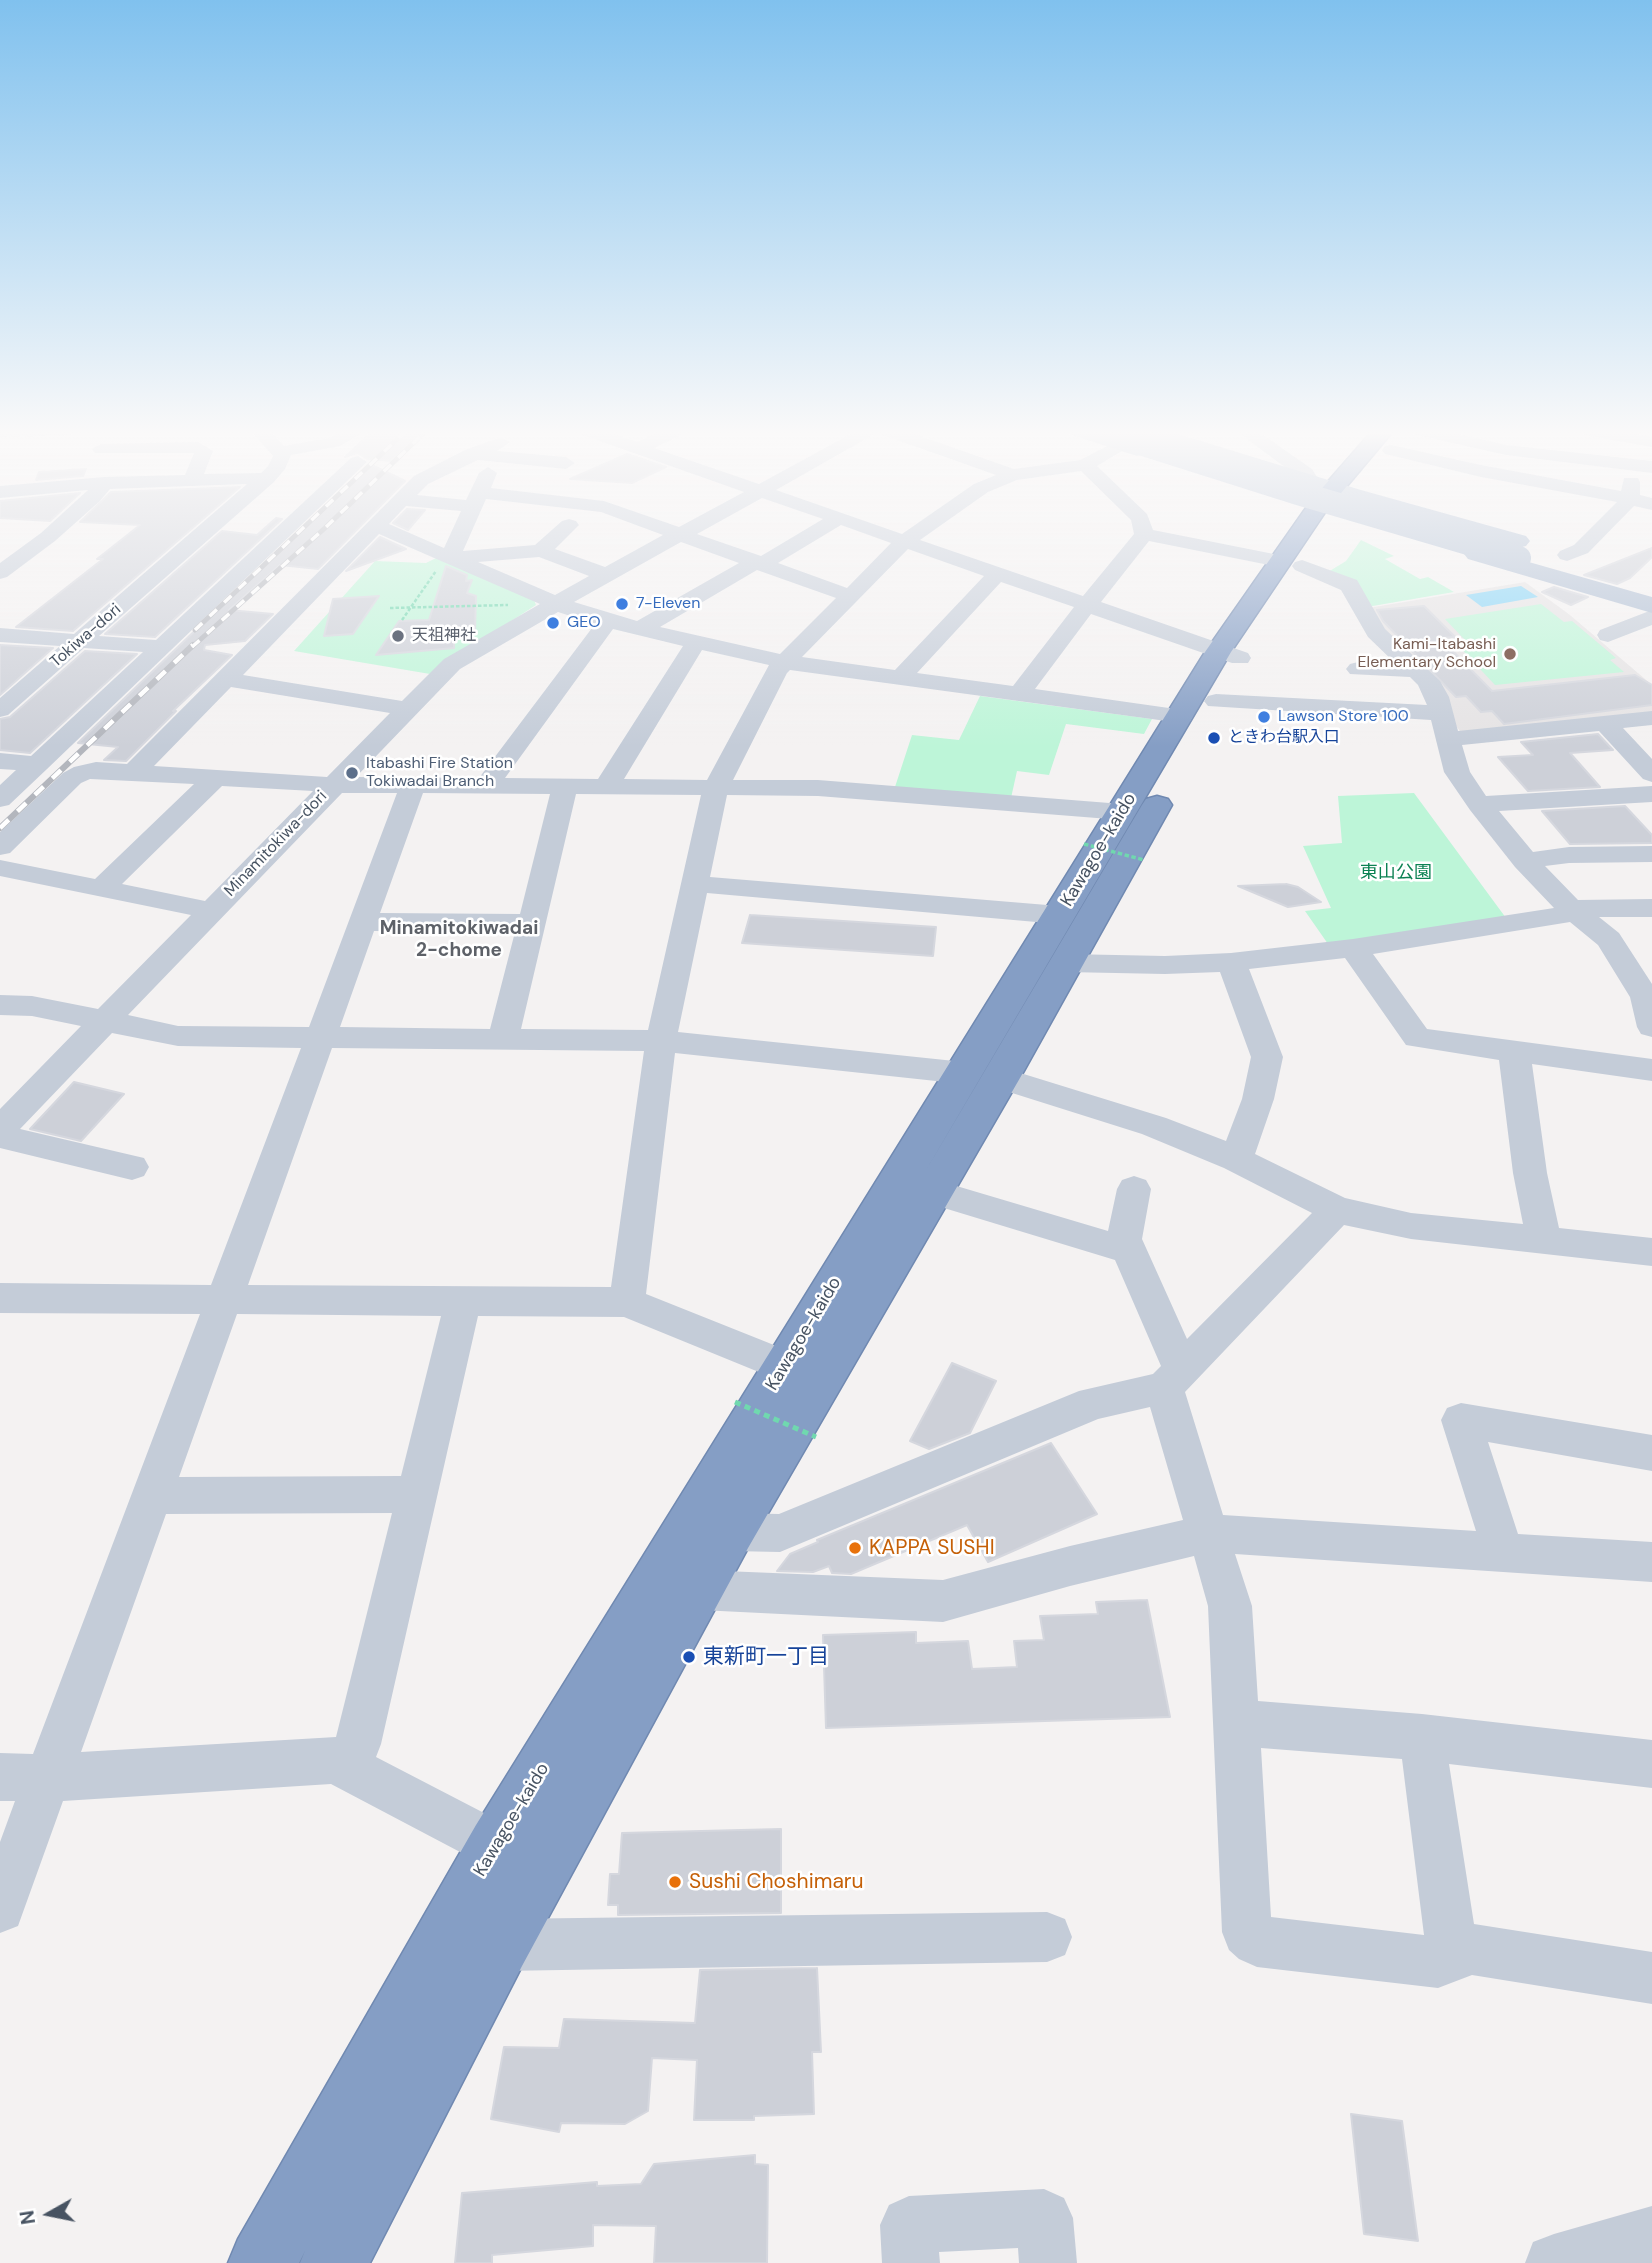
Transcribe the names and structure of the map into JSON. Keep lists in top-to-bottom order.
{
  "streets": {
    "highway": ["Kawagoe-kaido"],
    "street": ["Tokiwa-dori", "Minamitokiwa-dori"]
  },
  "districts": ["Minamitokiwadai 2-chome"],
  "parks": ["東山公園"],
  "places": [
    "7-Eleven",
    "GEO",
    "天祖神社",
    "Kami-Itabashi Elementary School",
    "Lawson Store 100",
    "ときわ台駅入口",
    "Itabashi Fire Station Tokiwadai Branch",
    "KAPPA SUSHI",
    "東新町一丁目",
    "Sushi Choshimaru"
  ],
  "north": "left"
}
